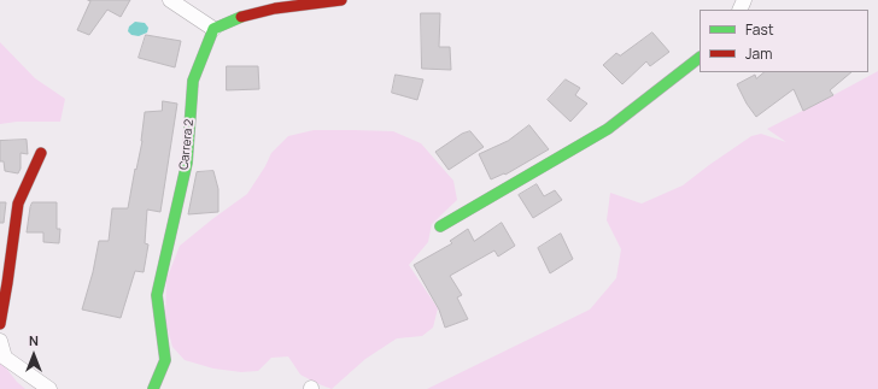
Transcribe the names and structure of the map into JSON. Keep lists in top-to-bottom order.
{
  "streets": {
    "street": ["Carrera 2"]
  },
  "legend": ["Fast", "Jam"],
  "north": "top"
}
